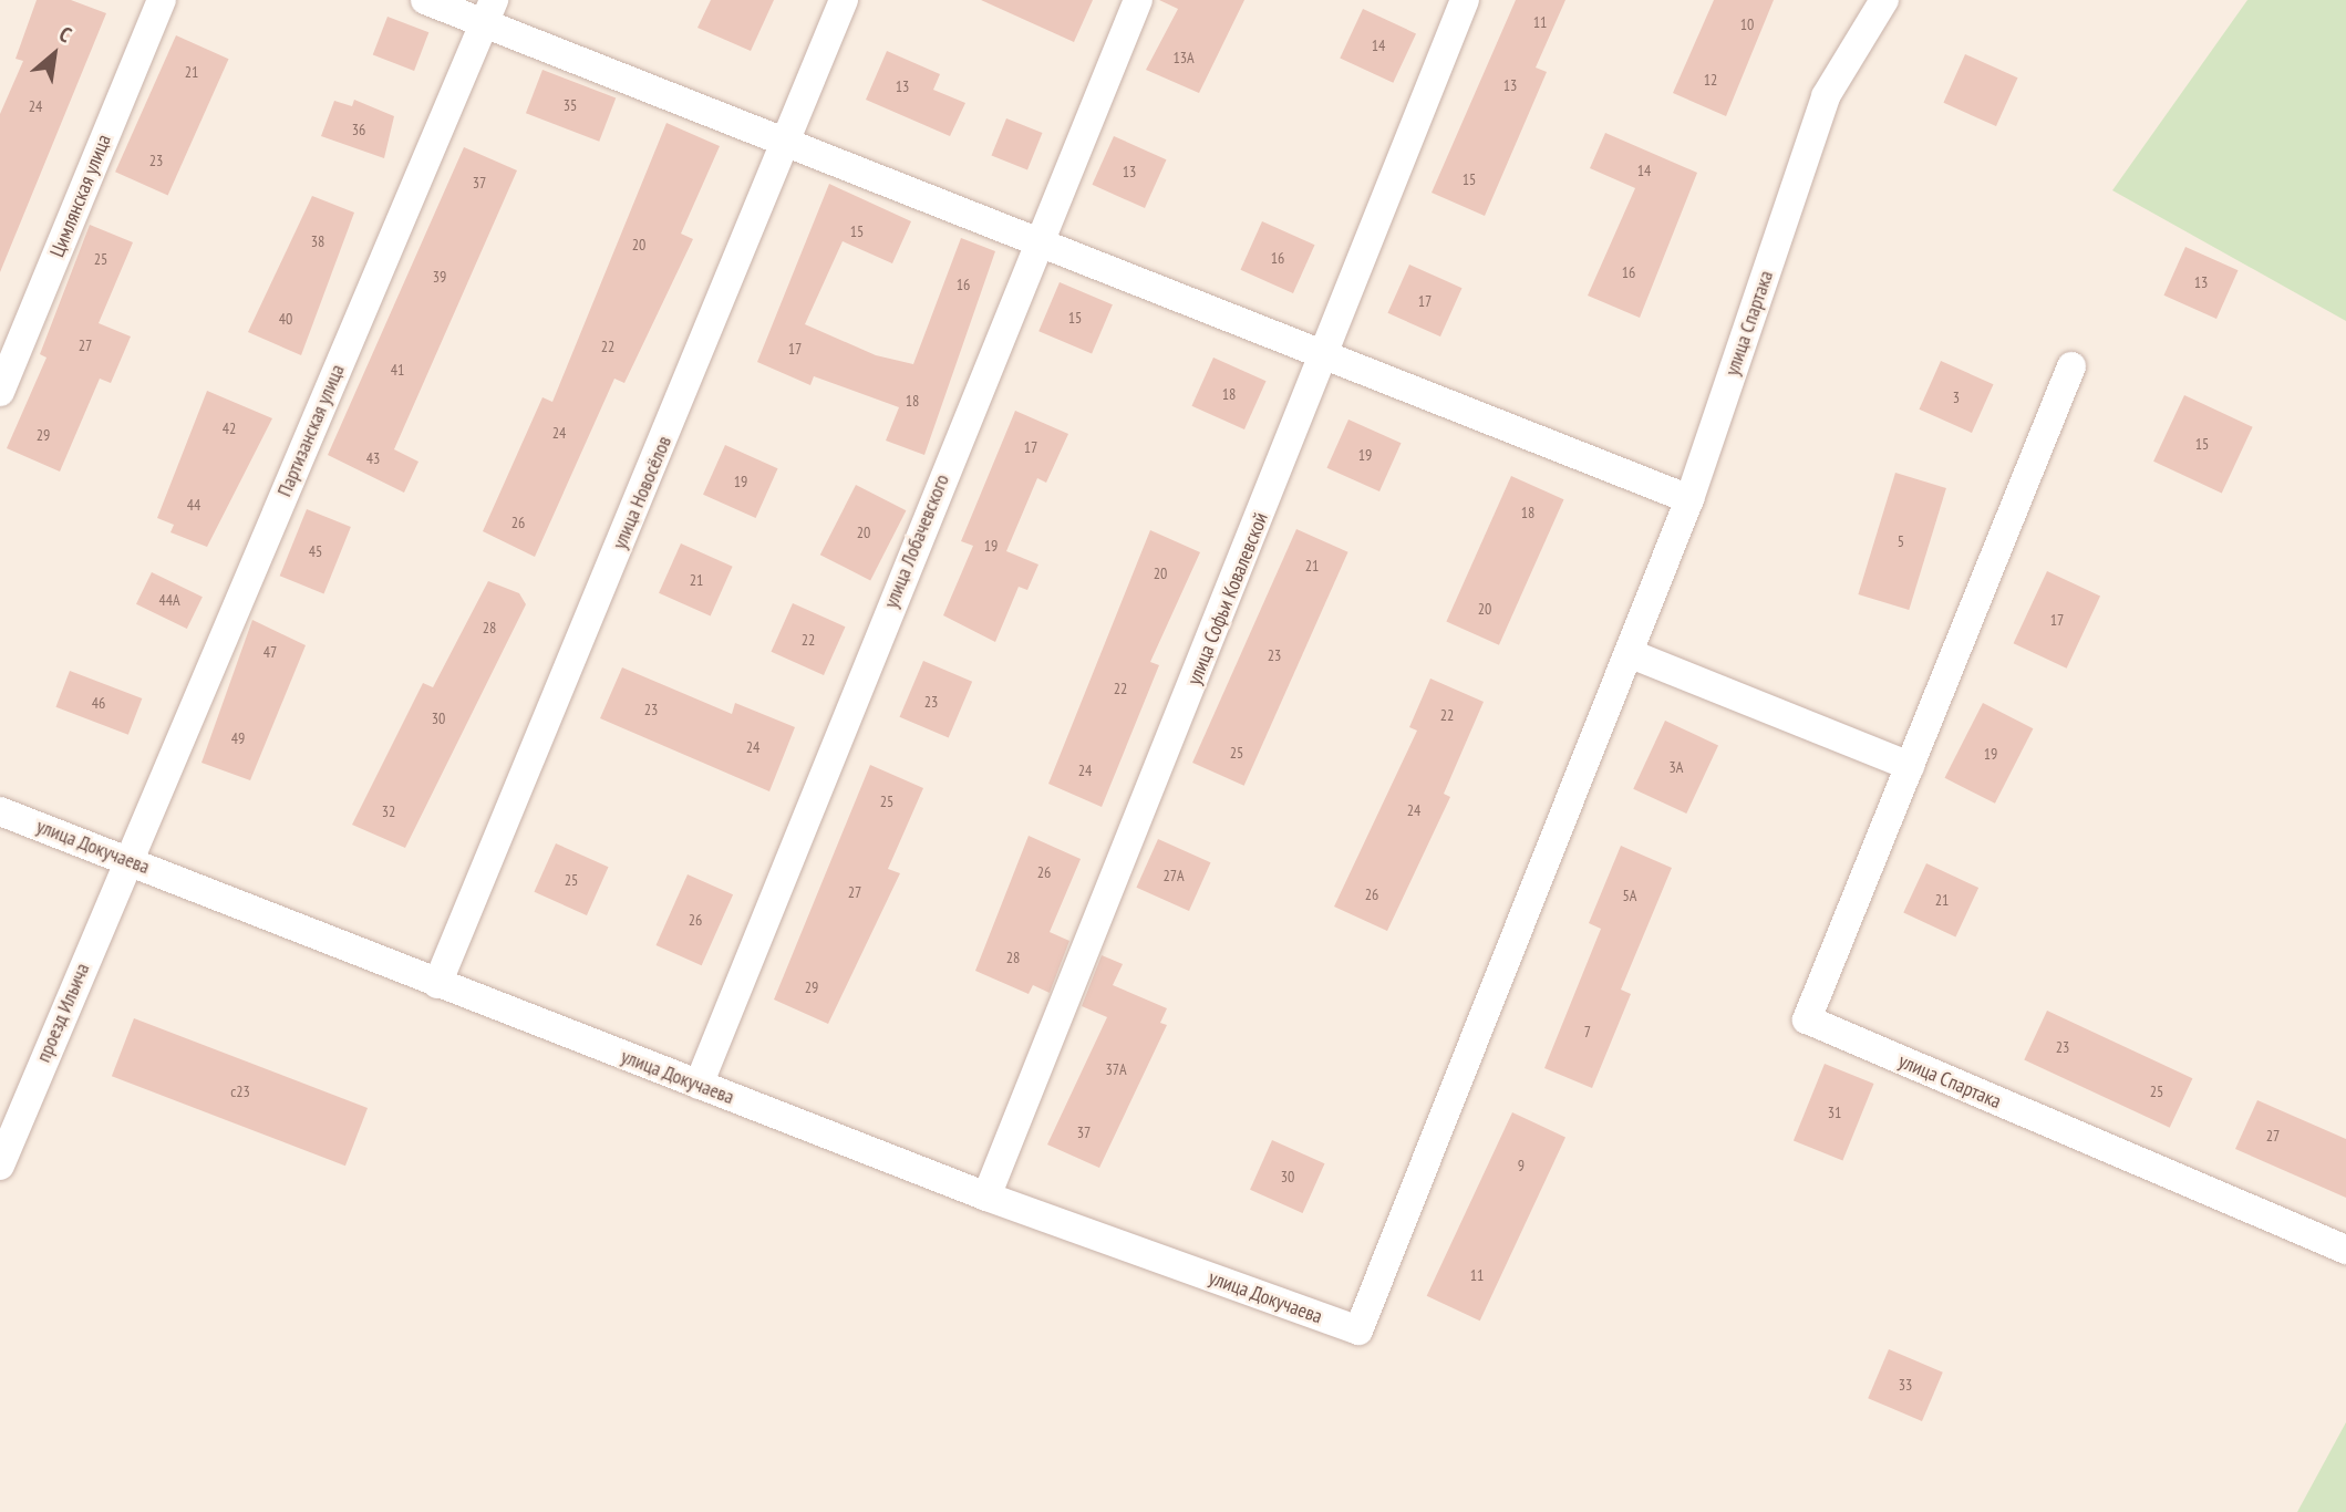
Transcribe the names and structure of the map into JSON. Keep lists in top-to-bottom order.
{
  "streets": {
    "street": [
      "Цимлянская улица",
      "улица Спартака",
      "Партизанская улица",
      "улица Новосёлов",
      "улица Лобачевского",
      "улица Софьи Ковалевской",
      "улица Докучаева",
      "проезд Ильича"
    ]
  },
  "crossings": [
    ["улица Спартака", "улица Докучаева"],
    ["Партизанская улица", "улица Докучаева"],
    ["Партизанская улица", "проезд Ильича"],
    ["улица Новосёлов", "улица Докучаева"],
    ["улица Лобачевского", "улица Докучаева"],
    ["улица Софьи Ковалевской", "улица Докучаева"],
    ["улица Докучаева", "проезд Ильича"]
  ],
  "house_numbers": [
    "11",
    "10",
    "14",
    "13А",
    "21",
    "12",
    "13",
    "13",
    "35",
    "24",
    "36",
    "23",
    "14",
    "13",
    "15",
    "37",
    "15",
    "38",
    "20",
    "16",
    "25",
    "16",
    "39",
    "13",
    "16",
    "17",
    "15",
    "40",
    "27",
    "22",
    "17",
    "41",
    "18",
    "3",
    "18",
    "42",
    "24",
    "29",
    "15",
    "17",
    "19",
    "43",
    "19",
    "44",
    "18",
    "26",
    "20",
    "5",
    "19",
    "45",
    "21",
    "20",
    "21",
    "44А",
    "20",
    "17",
    "28",
    "22",
    "47",
    "23",
    "22",
    "23",
    "46",
    "23",
    "22",
    "30",
    "49",
    "24",
    "25",
    "19",
    "3А",
    "24",
    "25",
    "24",
    "32",
    "26",
    "27А",
    "25",
    "27",
    "26",
    "5А",
    "21",
    "26",
    "28",
    "29",
    "7",
    "23",
    "37А",
    "с23",
    "25",
    "31",
    "37",
    "27",
    "9",
    "30",
    "11",
    "33"
  ],
  "north": "top right"
}
